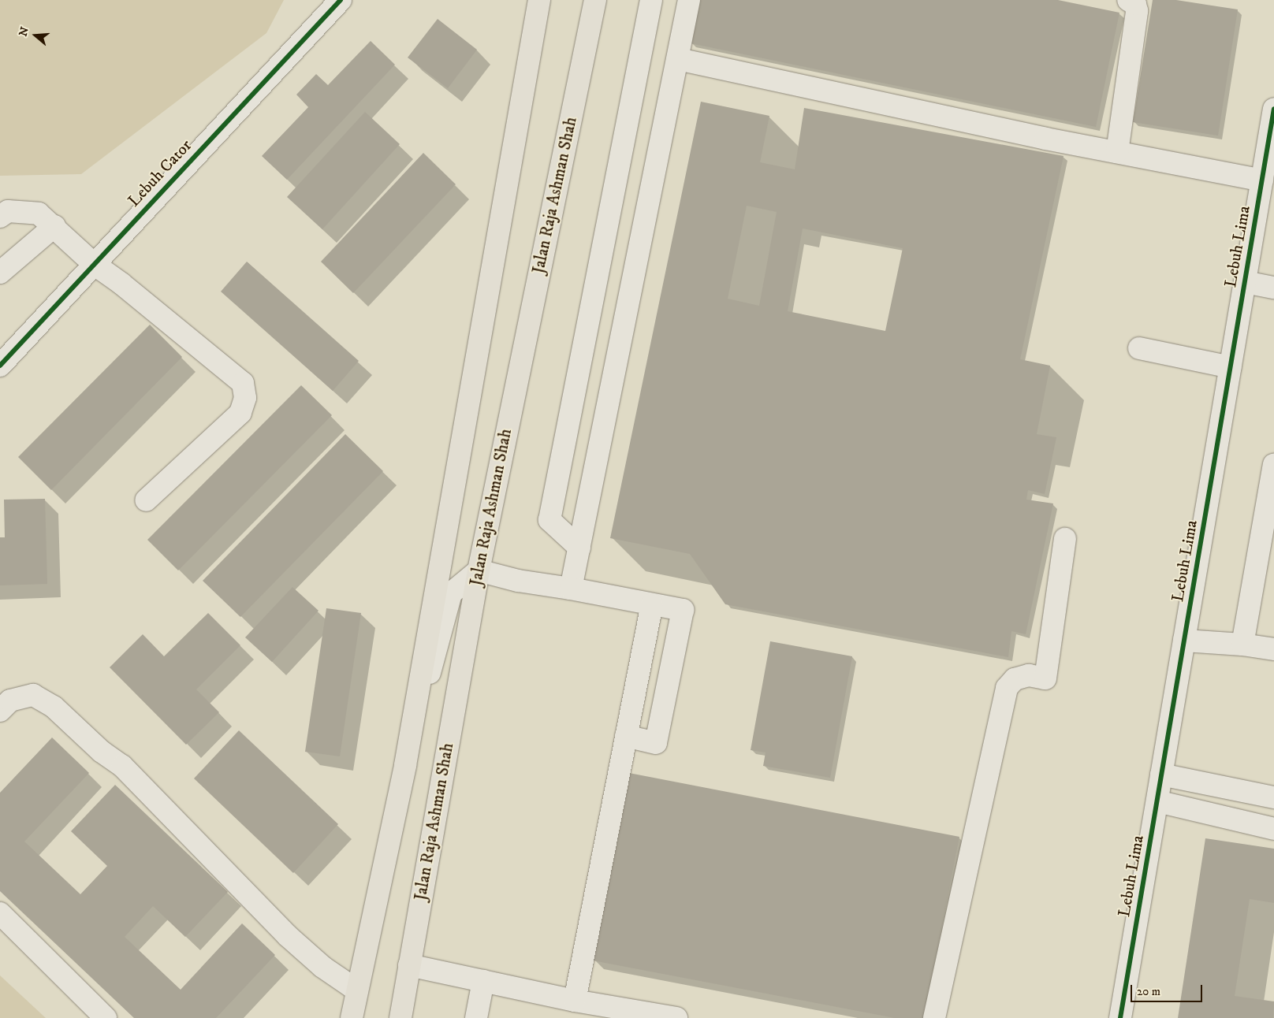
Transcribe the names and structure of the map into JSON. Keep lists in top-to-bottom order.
{
  "streets": {
    "main road": ["Jalan Raja Ashman Shah"],
    "street": ["Lebuh Cator", "Lebuh Lima"]
  },
  "scale_bar": "20 m",
  "north": "left"
}
